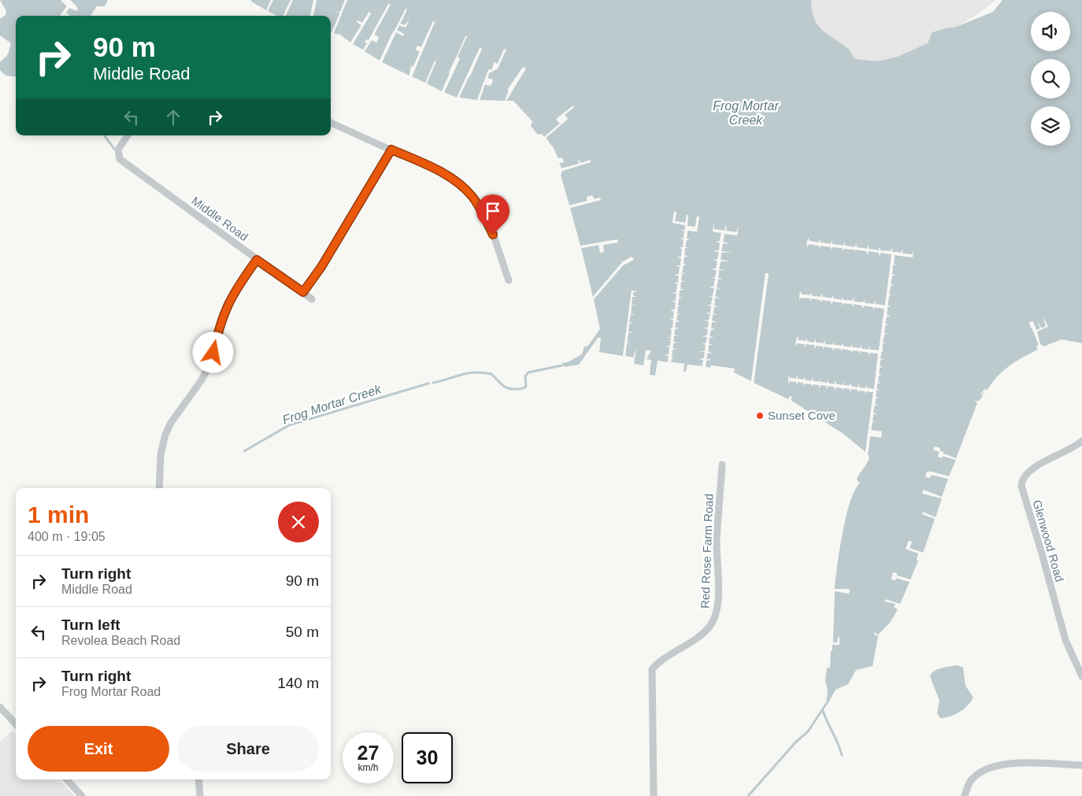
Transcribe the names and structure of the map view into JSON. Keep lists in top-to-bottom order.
{
  "streets": {
    "street": ["Middle Road", "Glenwood Road", "Red Rose Farm Road"]
  },
  "water": ["Frog Mortar Creek"],
  "places": ["Sunset Cove"],
  "page": {
    "turn": ["90 m", "Middle Road"],
    "heading": ["1 min", "400 m · 19:05"],
    "list": [
      {
        "name": "Turn right",
        "note": "Middle Road",
        "value": "90 m"
      },
      {
        "name": "Turn left",
        "note": "Revolea Beach Road",
        "value": "50 m"
      },
      {
        "name": "Turn right",
        "note": "Frog Mortar Road",
        "value": "140 m"
      }
    ],
    "buttons": ["Exit", "Share"],
    "speed": "27 km/h",
    "limit": "30"
  }
}
